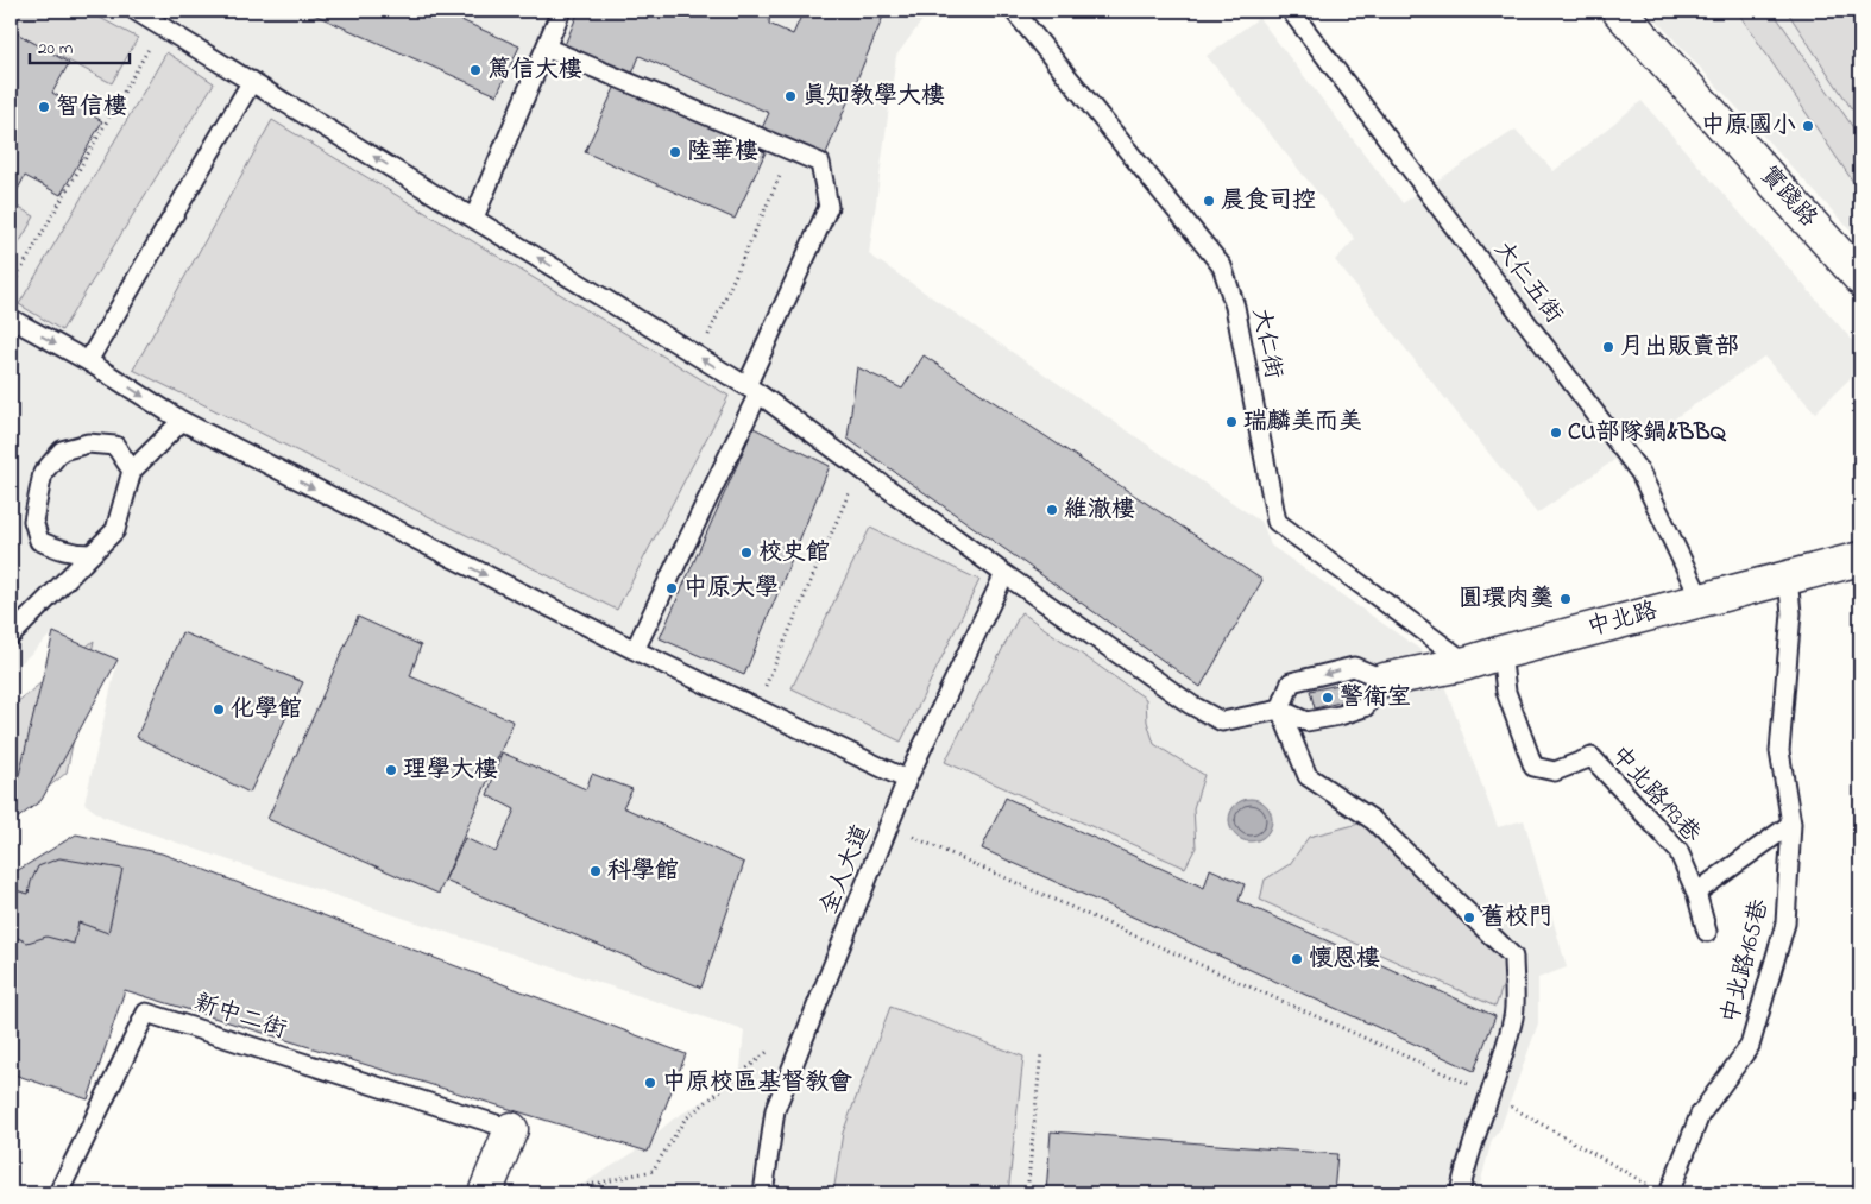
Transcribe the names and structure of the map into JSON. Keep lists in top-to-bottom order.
{
  "streets": {
    "street": ["實踐路", "中北路"],
    "lane": [
      "大仁五街",
      "大仁街",
      "中北路193巷",
      "全人大道",
      "中北路165巷",
      "新中二街"
    ]
  },
  "crossings": [
    ["大仁五街", "中北路"],
    ["大仁街", "中北路"],
    ["中北路", "中北路193巷"],
    ["中北路", "中北路165巷"]
  ],
  "places": [
    "篤信大樓",
    "真知教學大樓",
    "智信樓",
    "中原國小",
    "陸華樓",
    "晨食司控",
    "月出販賣部",
    "瑞麟美而美",
    "CU部隊鍋&BBQ",
    "維澈樓",
    "校史館",
    "中原大學",
    "圓環肉羹",
    "警衛室",
    "化學館",
    "理學大樓",
    "科學館",
    "舊校門",
    "懷恩樓",
    "中原校區基督教會"
  ],
  "scale_bar": "20 m"
}
